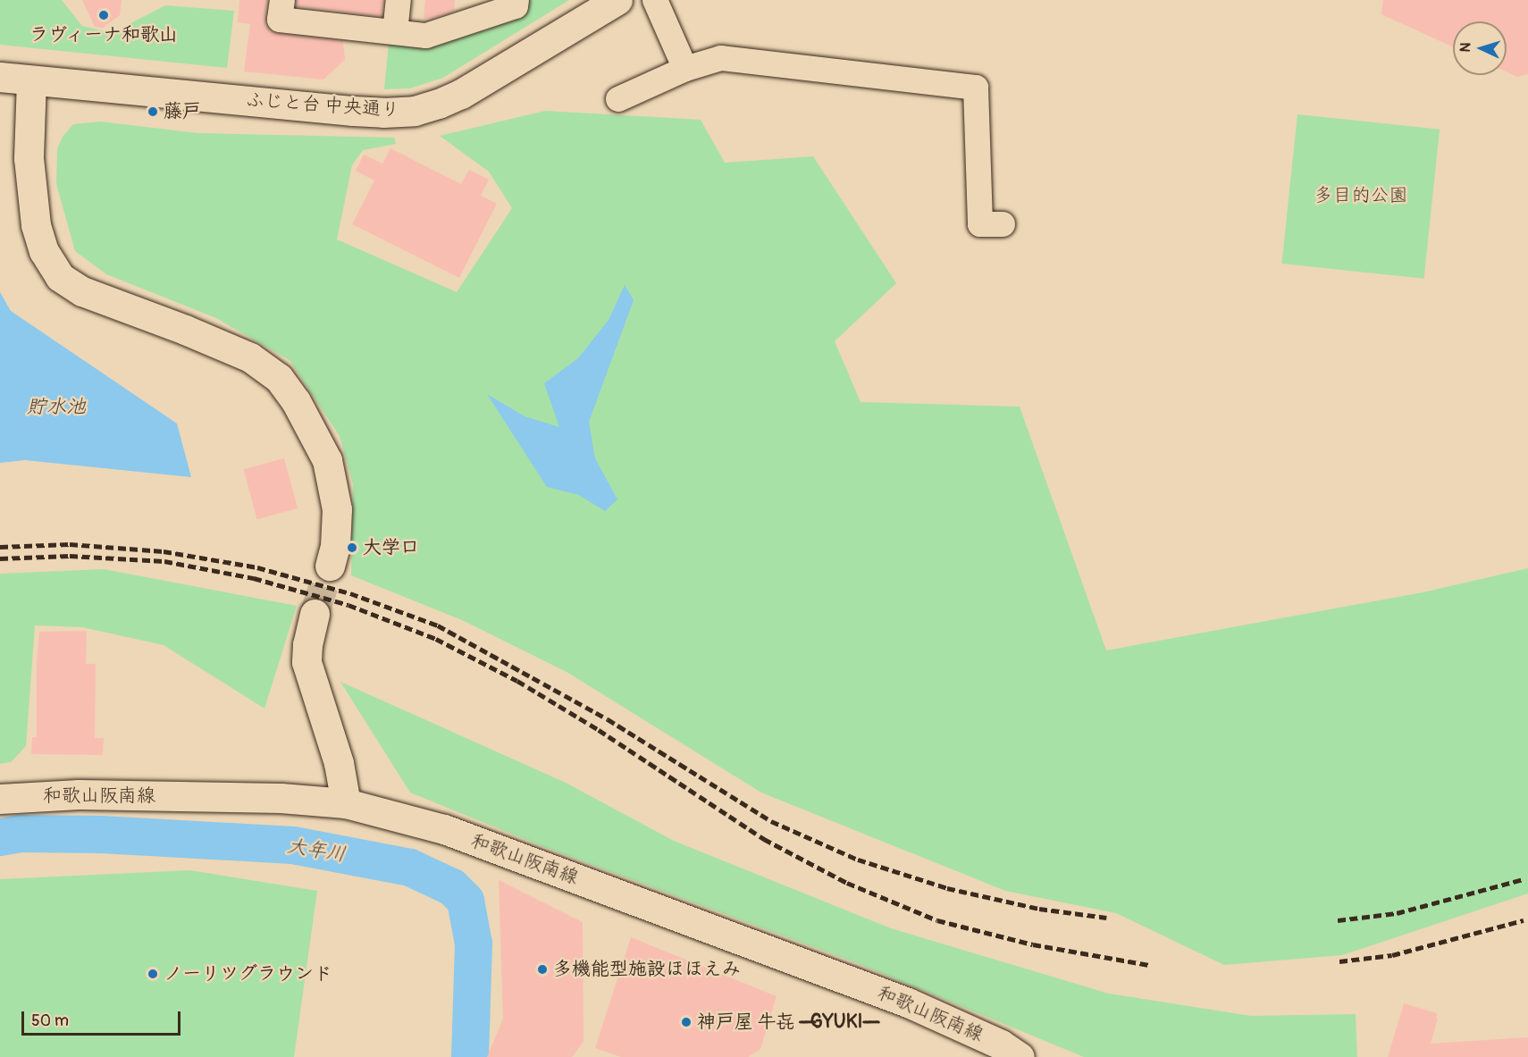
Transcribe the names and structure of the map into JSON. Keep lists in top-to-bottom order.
{
  "streets": {
    "street": ["ふじと台 中央通り", "和歌山阪南線"]
  },
  "water": ["貯水池", "大年川"],
  "parks": ["多目的公園"],
  "places": [
    "ラヴィーナ和歌山",
    "藤戸",
    "大学口",
    "多機能型施設ほほえみ",
    "ノーリツグラウンド",
    "神戸屋 牛㐂 ―GYUKI―"
  ],
  "scale_bar": "50 m",
  "north": "left"
}
